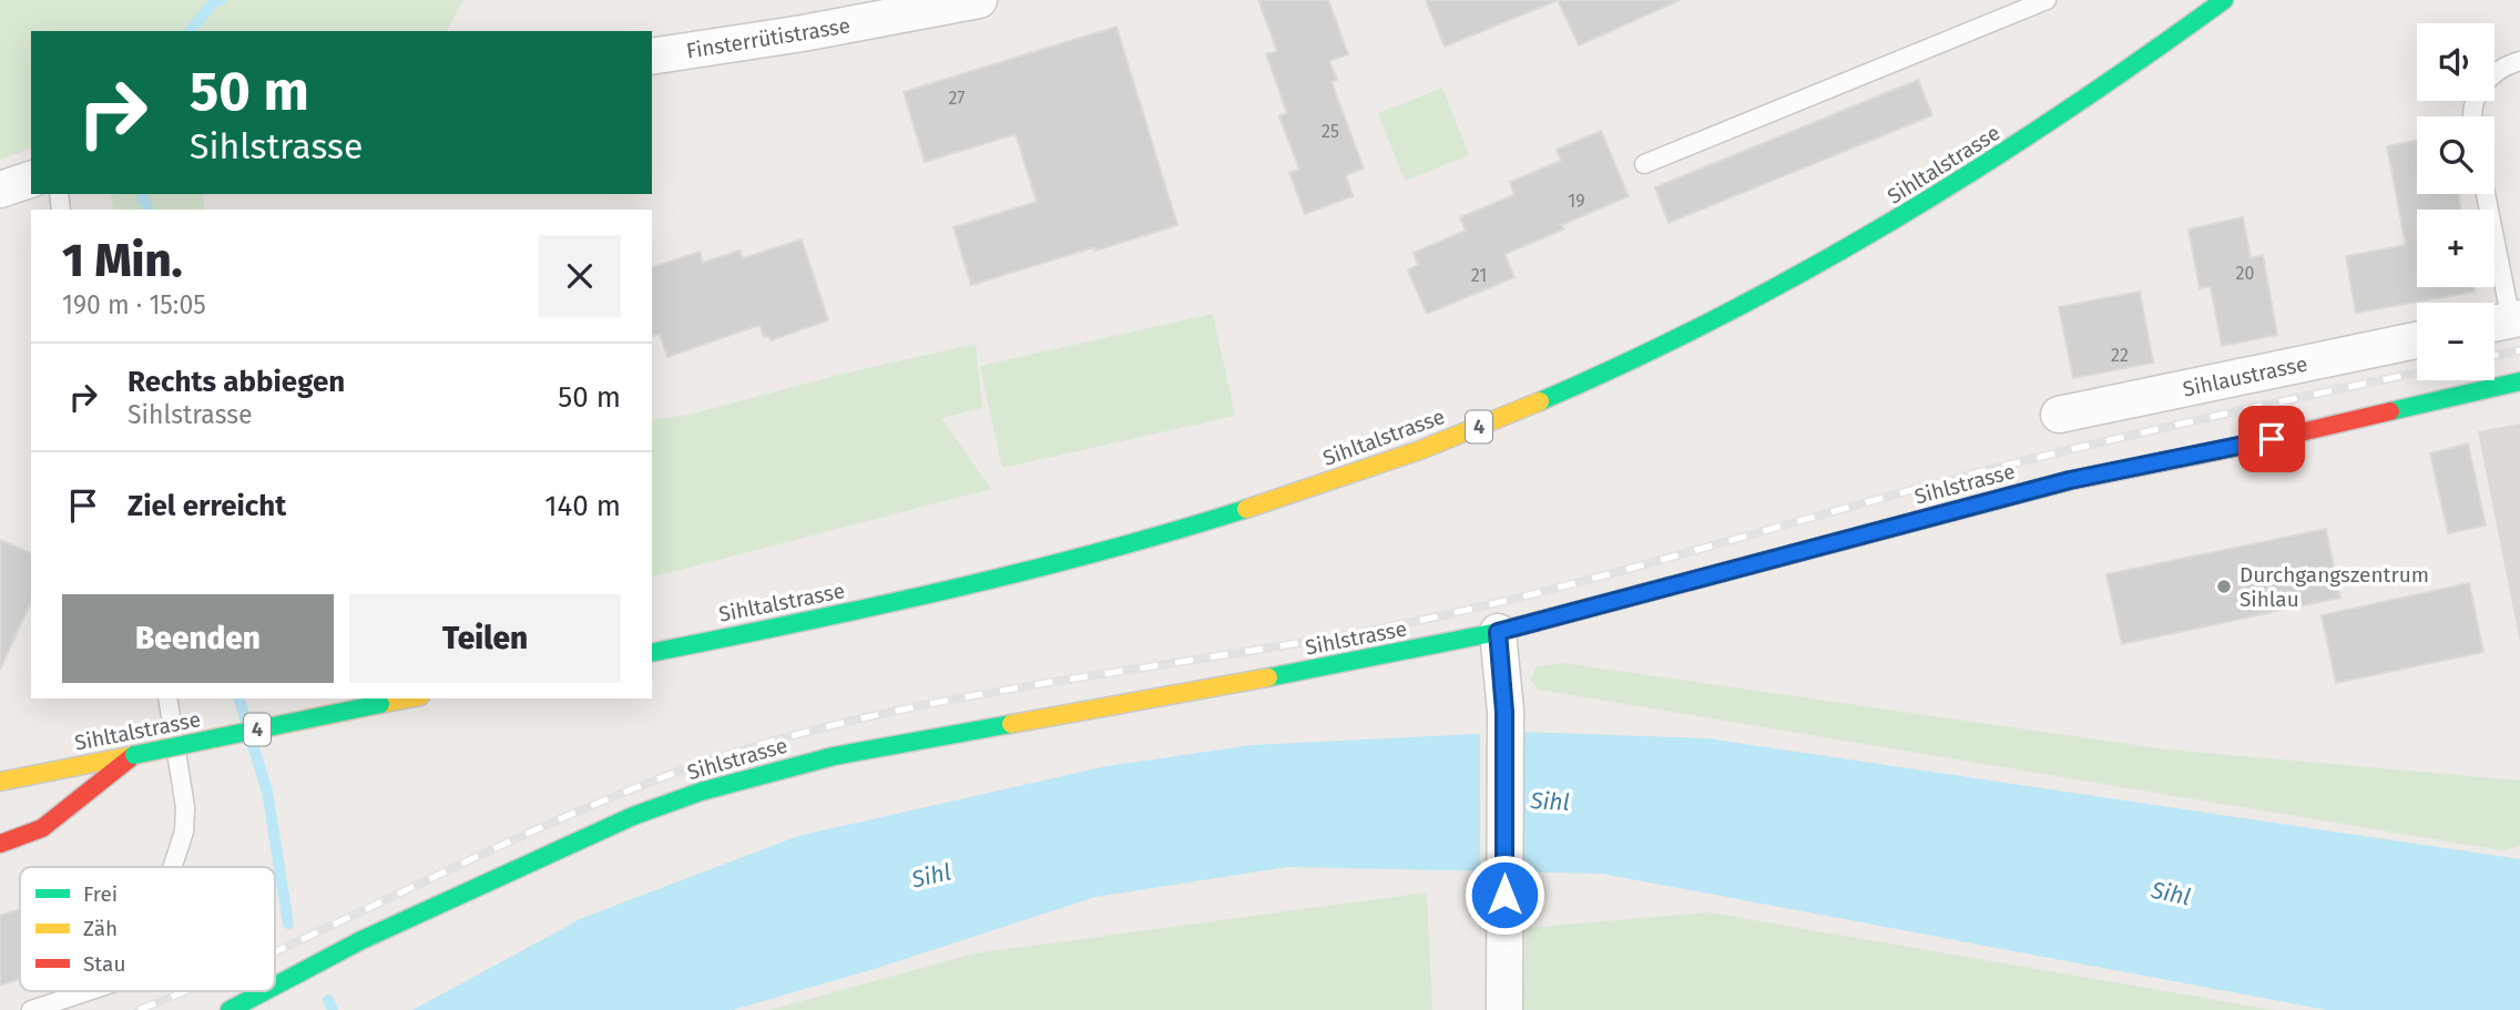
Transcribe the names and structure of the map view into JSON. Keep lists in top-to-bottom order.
{
  "streets": {
    "main road": ["Sihltalstrasse", "4", "Sihlstrasse"],
    "street": ["Finsterrütistrasse", "Sihlaustrasse"]
  },
  "water": ["Sihl"],
  "places": ["Durchgangszentrum Sihlau"],
  "house_numbers": [
    "27",
    "25",
    "19",
    "20",
    "21",
    "22"
  ],
  "legend": ["Frei", "Zäh", "Stau"],
  "page": {
    "map_buttons": ["+", "−"],
    "turn": ["50 m", "Sihlstrasse"],
    "heading": ["1 Min.", "190 m · 15:05"],
    "list": [
      {
        "name": "Rechts abbiegen",
        "note": "Sihlstrasse",
        "value": "50 m"
      },
      {
        "name": "Ziel erreicht",
        "value": "140 m"
      }
    ],
    "buttons": ["Beenden", "Teilen"]
  }
}
